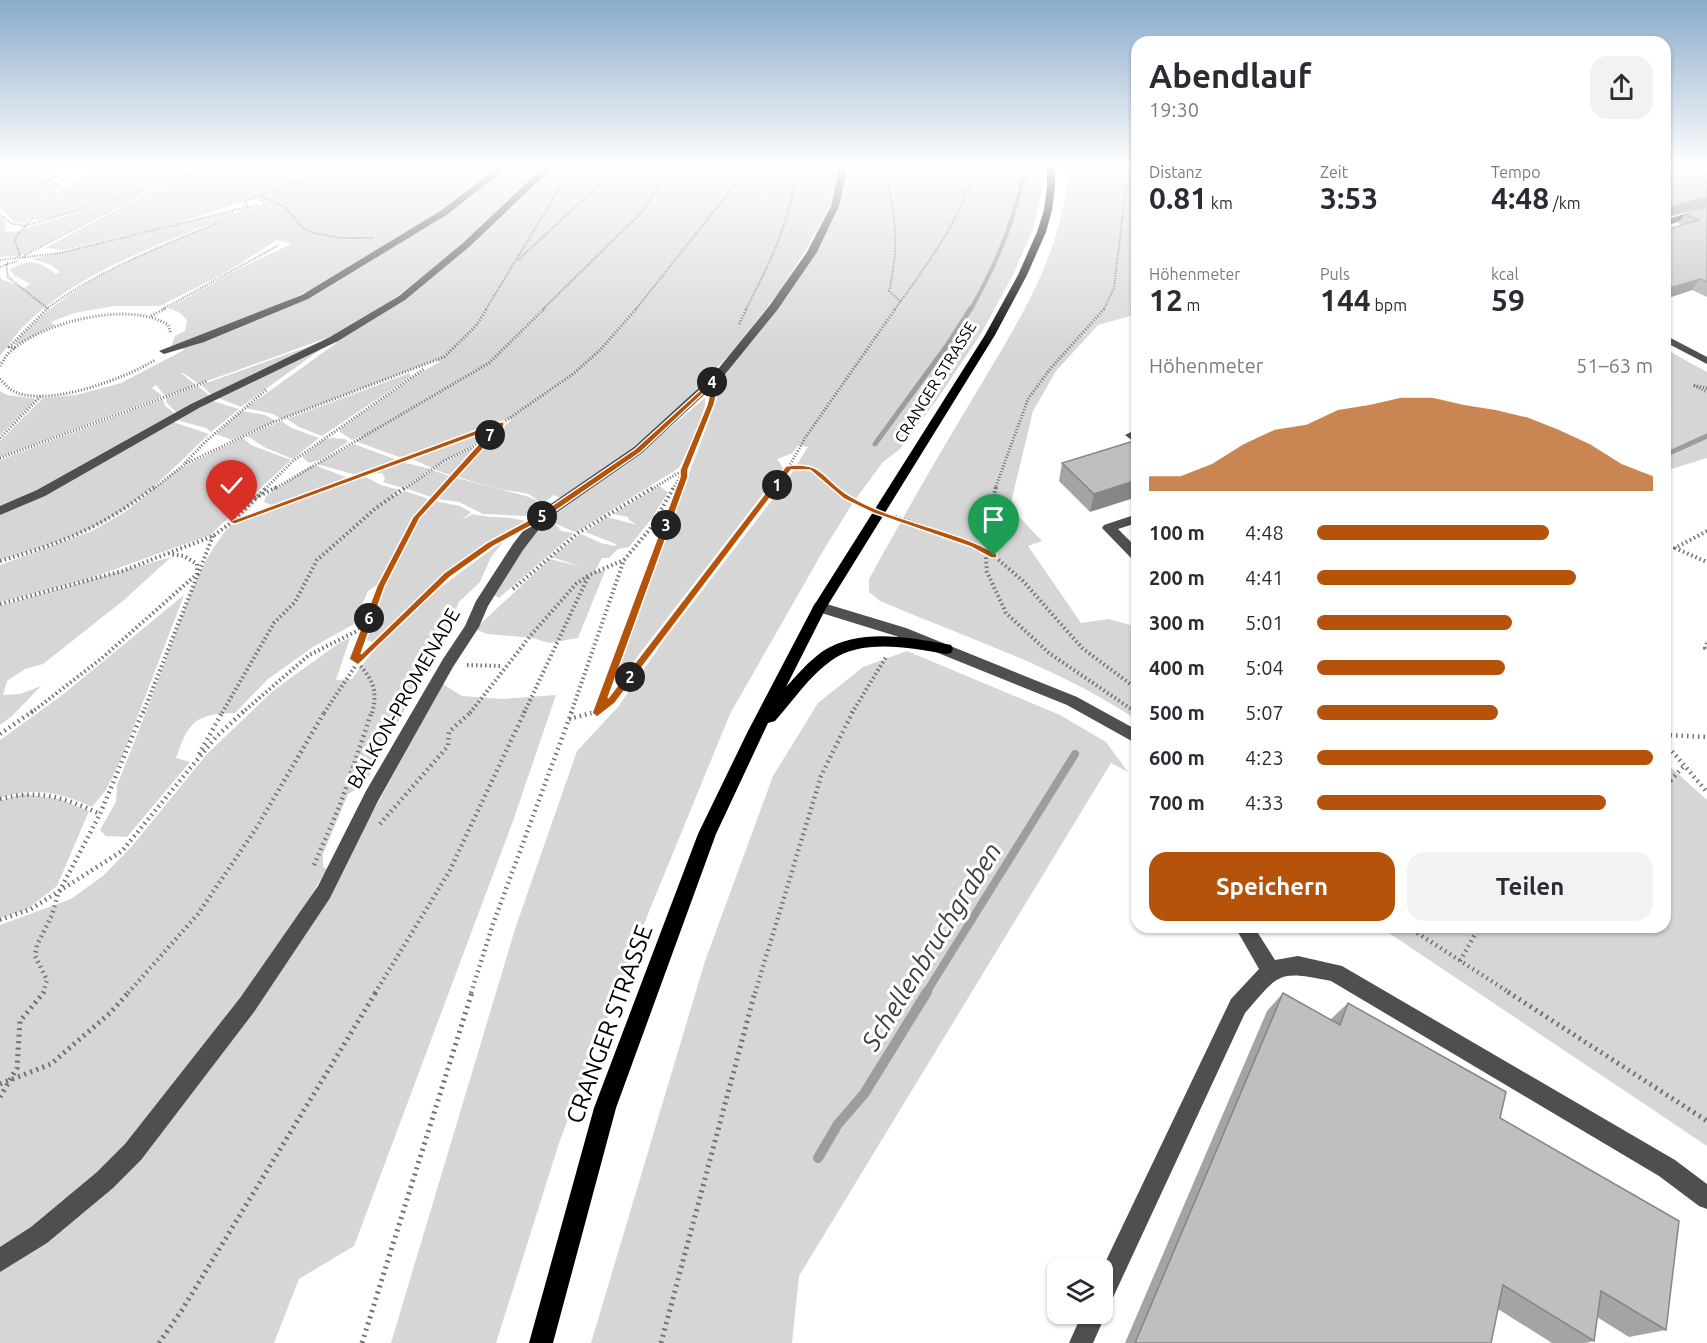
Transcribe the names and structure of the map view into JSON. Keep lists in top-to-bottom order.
{
  "streets": {
    "main road": ["CRANGER STRASSE"],
    "street": ["BALKON-PROMENADE"]
  },
  "water": ["Schellenbruchgraben"],
  "page": {
    "heading": ["Abendlauf", "19:30"],
    "stats": [
      ["Distanz", "0.81 km"],
      ["Zeit", "3:53"],
      ["Tempo", "4:48 /km"],
      ["Höhenmeter", "12 m"],
      ["Puls", "144 bpm"],
      ["kcal", "59"]
    ],
    "chart": ["Höhenmeter", "51–63 m"],
    "pins": [
      "4",
      "7",
      "1",
      "5",
      "3",
      "6",
      "2"
    ],
    "list": [
      {
        "name": "100 m",
        "note": "4:48"
      },
      {
        "name": "200 m",
        "note": "4:41"
      },
      {
        "name": "300 m",
        "note": "5:01"
      },
      {
        "name": "400 m",
        "note": "5:04"
      },
      {
        "name": "500 m",
        "note": "5:07"
      },
      {
        "name": "600 m",
        "note": "4:23"
      },
      {
        "name": "700 m",
        "note": "4:33"
      }
    ],
    "buttons": ["Speichern", "Teilen"]
  }
}
